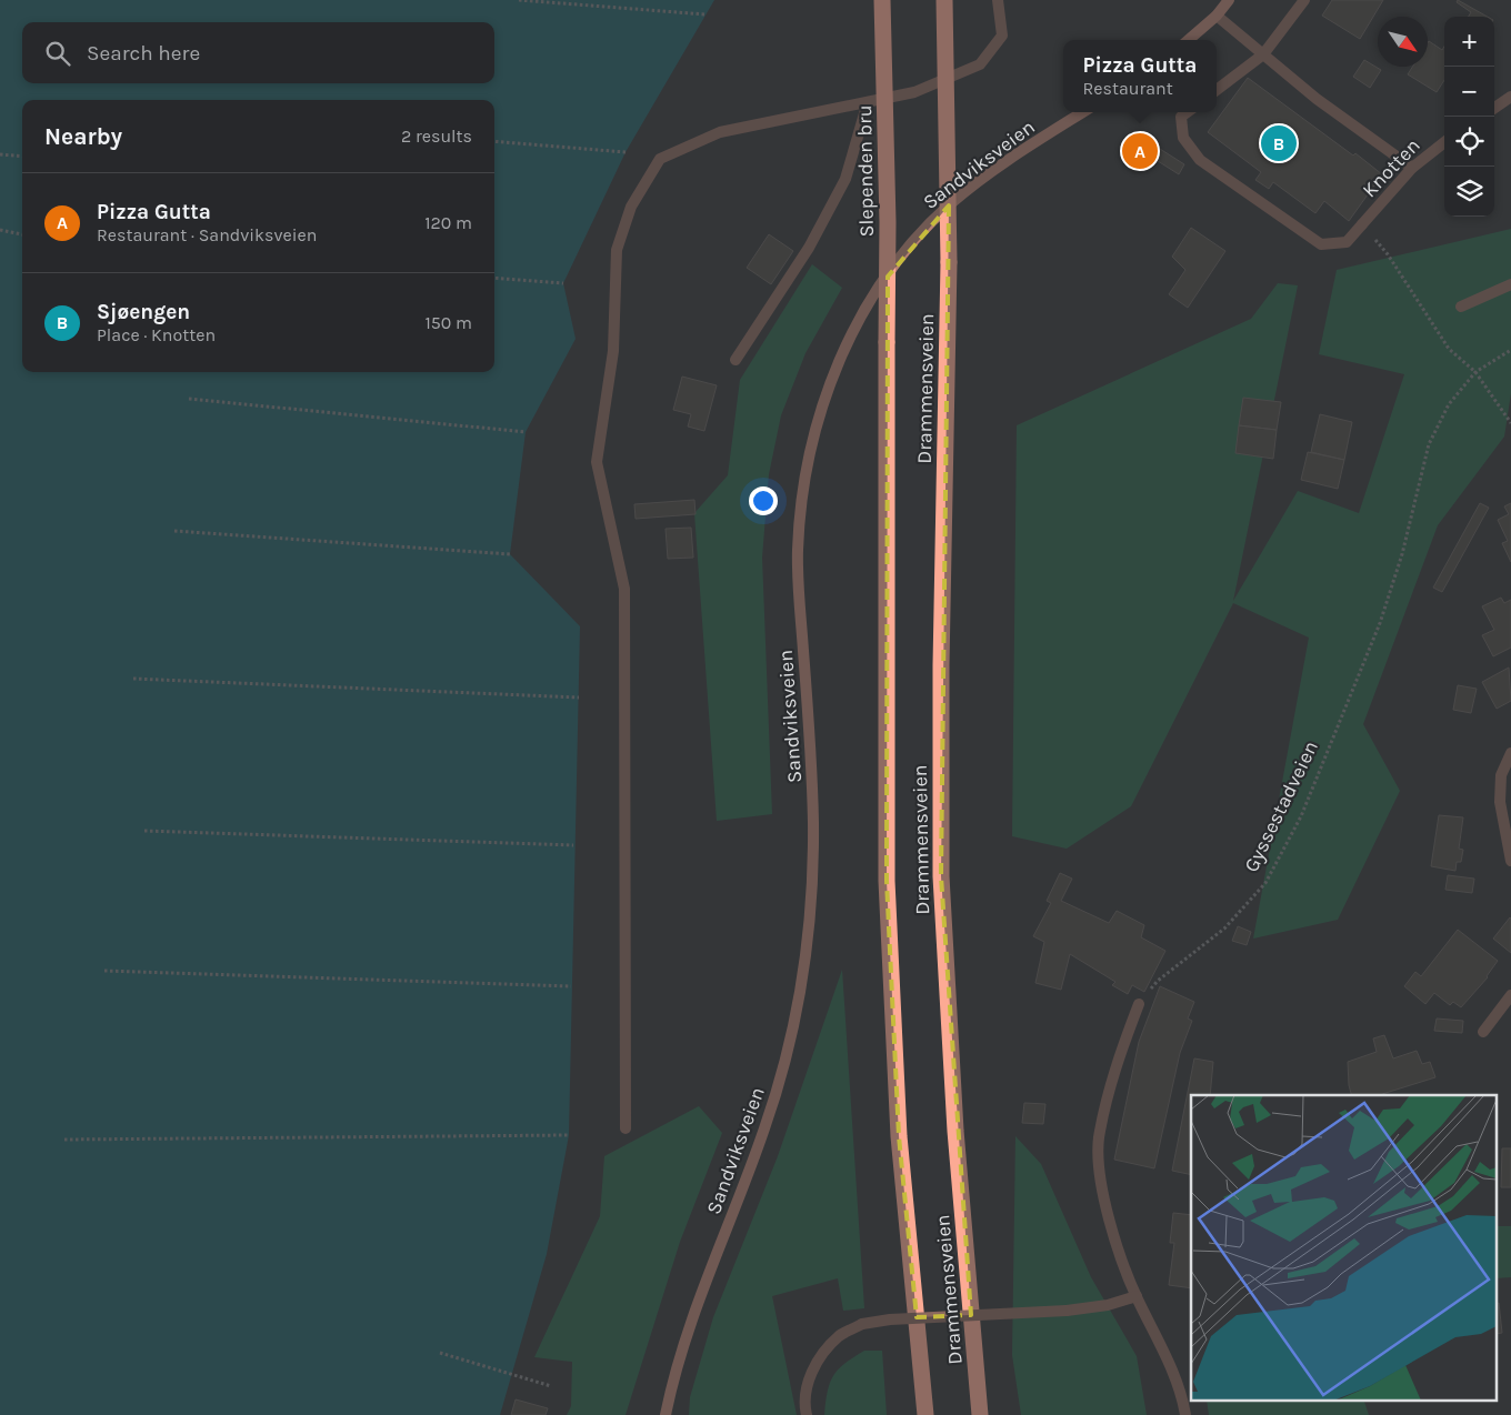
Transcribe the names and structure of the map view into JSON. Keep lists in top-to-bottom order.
{
  "streets": {
    "highway": ["Slependen bru", "Drammensveien"],
    "main road": ["Sandviksveien"],
    "street": ["Knotten"],
    "path": ["Gyssestadveien"]
  },
  "crossings": [
    ["Slependen bru", "Drammensveien"]
  ],
  "north": "bottom right",
  "page": {
    "map_buttons": ["+", "−"],
    "search": "Search here",
    "popup": ["Pizza Gutta", "Restaurant"],
    "heading": ["Nearby", "2 results"],
    "pins": ["B", "A"],
    "list": [
      {
        "mark": "A",
        "name": "Pizza Gutta",
        "note": "Restaurant · Sandviksveien",
        "value": "120 m"
      },
      {
        "mark": "B",
        "name": "Sjøengen",
        "note": "Place · Knotten",
        "value": "150 m"
      }
    ]
  }
}
